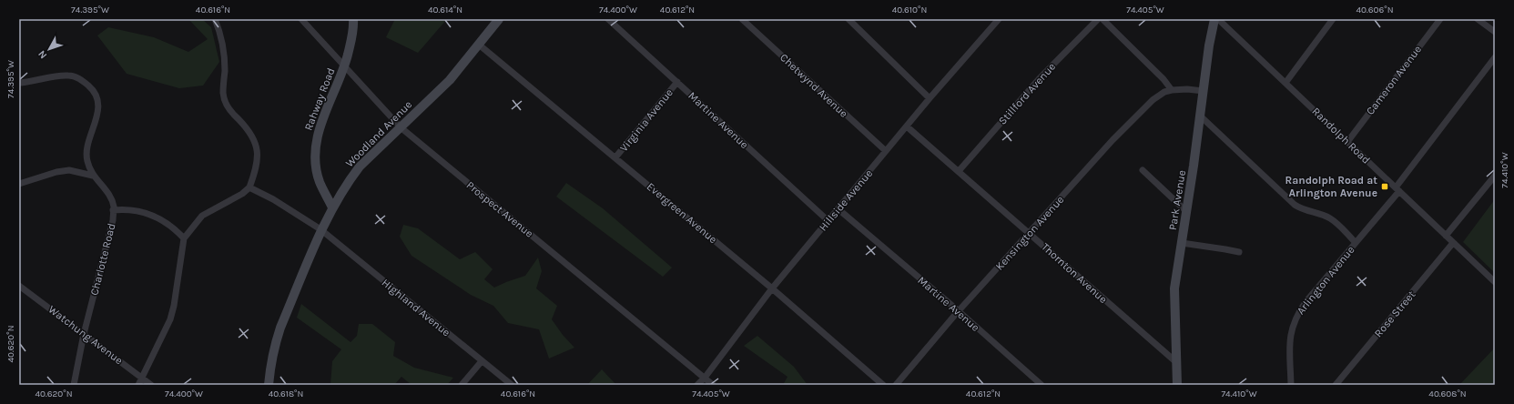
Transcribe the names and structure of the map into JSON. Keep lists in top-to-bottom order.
{
  "streets": {
    "street": [
      "Cameron Avenue",
      "Chetwynd Avenue",
      "Stillford Avenue",
      "Rahway Road",
      "Virginia Avenue",
      "Martine Avenue",
      "Woodland Avenue",
      "Randolph Road",
      "Hillside Avenue",
      "Park Avenue",
      "Prospect Avenue",
      "Evergreen Avenue",
      "Kensington Avenue",
      "Charlotte Road",
      "Thornton Avenue",
      "Arlington Avenue",
      "Highland Avenue",
      "Rose Street",
      "Watchung Avenue"
    ]
  },
  "crossings": [
    ["Cameron Avenue", "Randolph Road"],
    ["Chetwynd Avenue", "Hillside Avenue"],
    ["Stillford Avenue", "Thornton Avenue"],
    ["Rahway Road", "Woodland Avenue"],
    ["Rahway Road", "Prospect Avenue"],
    ["Virginia Avenue", "Martine Avenue"],
    ["Virginia Avenue", "Evergreen Avenue"],
    ["Martine Avenue", "Hillside Avenue"],
    ["Martine Avenue", "Kensington Avenue"],
    ["Woodland Avenue", "Prospect Avenue"],
    ["Woodland Avenue", "Evergreen Avenue"],
    ["Woodland Avenue", "Highland Avenue"],
    ["Randolph Road", "Arlington Avenue"],
    ["Randolph Road", "Rose Street"],
    ["Hillside Avenue", "Prospect Avenue"],
    ["Hillside Avenue", "Evergreen Avenue"],
    ["Hillside Avenue", "Thornton Avenue"],
    ["Park Avenue", "Thornton Avenue"],
    ["Kensington Avenue", "Thornton Avenue"],
    ["Charlotte Road", "Watchung Avenue"]
  ],
  "places": {
    "transit": ["Randolph Road at Arlington Avenue"]
  },
  "north": "bottom left",
  "coordinates": [
    "74.395°W",
    "40.616°N",
    "40.614°N",
    "74.400°W",
    "40.612°N",
    "40.610°N",
    "74.405°W",
    "40.606°N",
    "74.410°W",
    "40.620°N",
    "40.618°N",
    "40.608°N"
  ]
}
